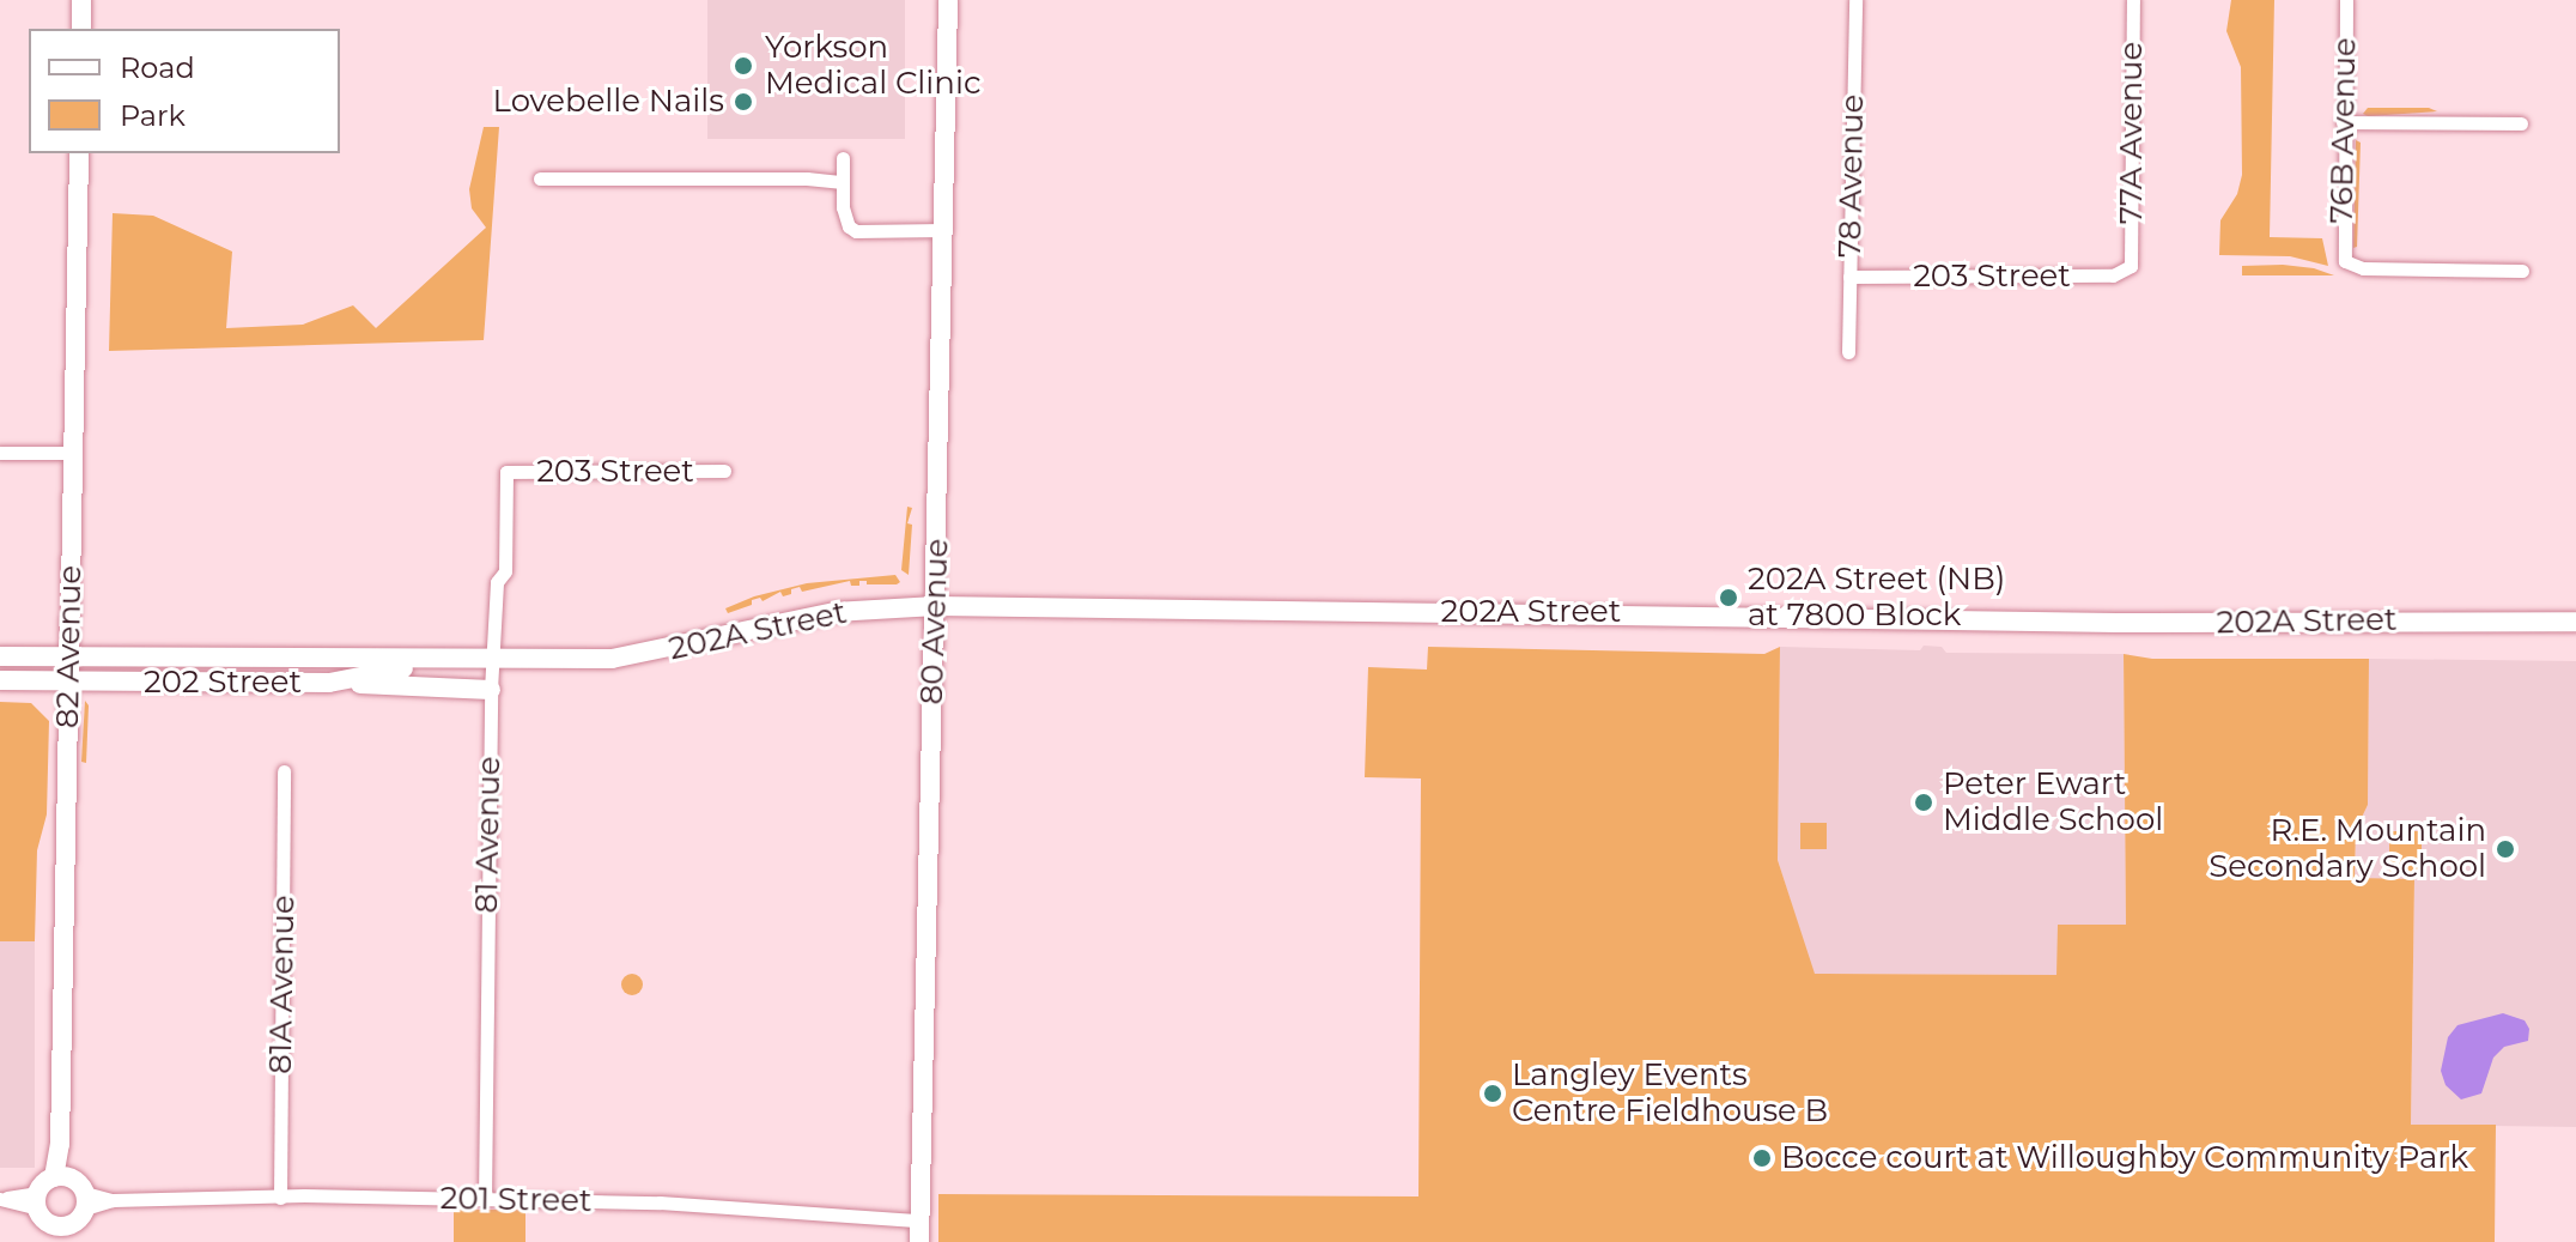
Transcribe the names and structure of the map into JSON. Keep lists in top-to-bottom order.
{
  "streets": {
    "main road": [
      "202A Street",
      "80 Avenue",
      "82 Avenue",
      "202 Street"
    ],
    "street": [
      "76B Avenue",
      "77A Avenue",
      "78 Avenue",
      "203 Street",
      "81 Avenue",
      "81A Avenue",
      "201 Street"
    ]
  },
  "crossings": [
    ["77A Avenue", "203 Street"],
    ["78 Avenue", "203 Street"],
    ["203 Street", "81 Avenue"],
    ["202A Street", "80 Avenue"],
    ["202A Street", "202 Street"],
    ["202A Street", "81 Avenue"],
    ["80 Avenue", "201 Street"],
    ["82 Avenue", "202 Street"],
    ["202 Street", "81 Avenue"],
    ["81 Avenue", "201 Street"],
    ["81A Avenue", "201 Street"]
  ],
  "places": [
    "Yorkson Medical Clinic",
    "Lovebelle Nails",
    "202A Street (NB) at 7800 Block",
    "Peter Ewart Middle School",
    "R.E. Mountain Secondary School",
    "Langley Events Centre Fieldhouse B",
    "Bocce court at Willoughby Community Park"
  ],
  "legend": ["Road", "Park"]
}
